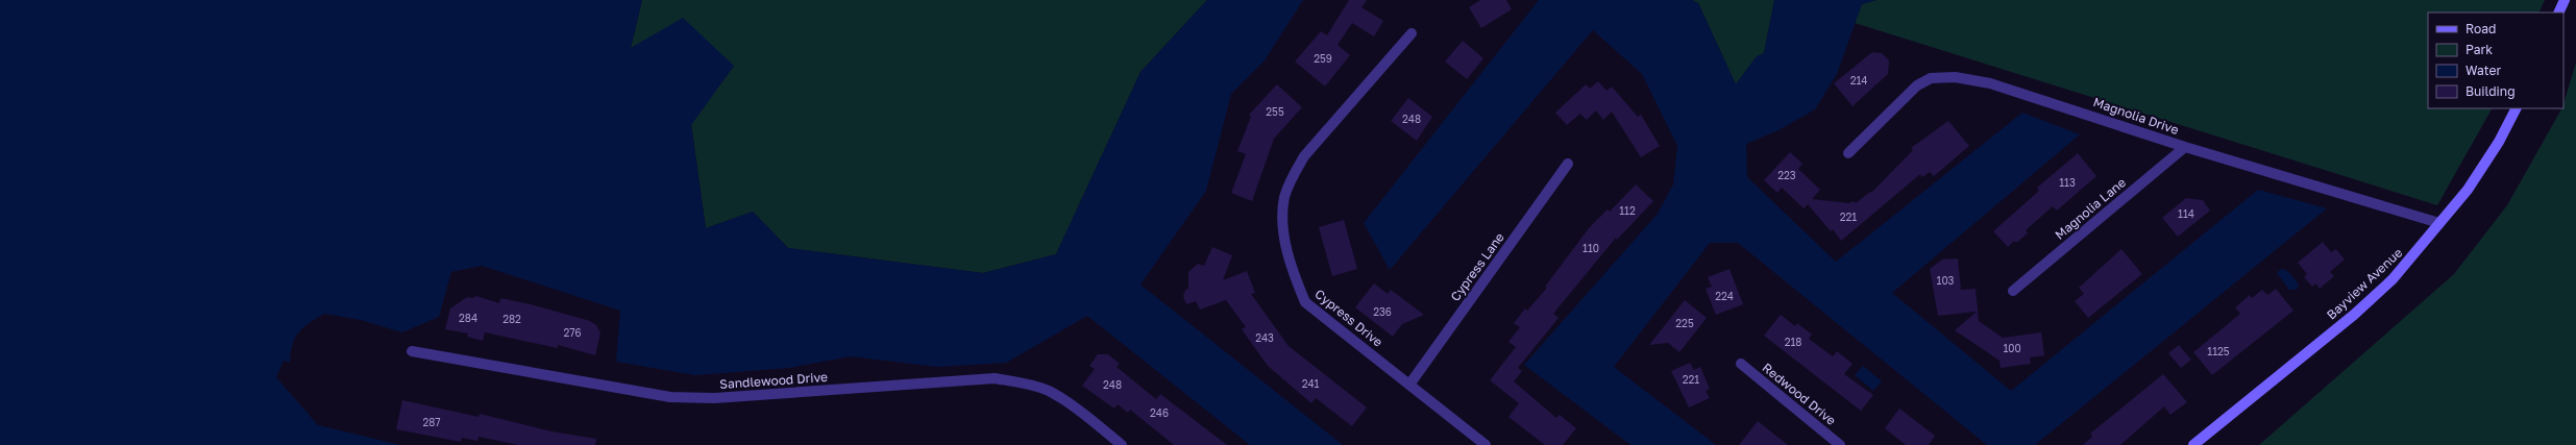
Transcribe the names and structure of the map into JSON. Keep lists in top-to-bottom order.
{
  "streets": {
    "main road": ["Bayview Avenue"],
    "street": [
      "Magnolia Drive",
      "Magnolia Lane",
      "Cypress Lane",
      "Cypress Drive",
      "Sandlewood Drive",
      "Redwood Drive"
    ]
  },
  "crossings": [
    ["Magnolia Drive", "Magnolia Lane"],
    ["Magnolia Drive", "Bayview Avenue"],
    ["Cypress Lane", "Cypress Drive"]
  ],
  "house_numbers": [
    "259",
    "214",
    "255",
    "248",
    "223",
    "113",
    "112",
    "114",
    "221",
    "110",
    "103",
    "224",
    "236",
    "284",
    "282",
    "225",
    "276",
    "243",
    "218",
    "100",
    "1125",
    "221",
    "241",
    "248",
    "246",
    "287"
  ],
  "legend": [
    "Road",
    "Park",
    "Water",
    "Building"
  ]
}
